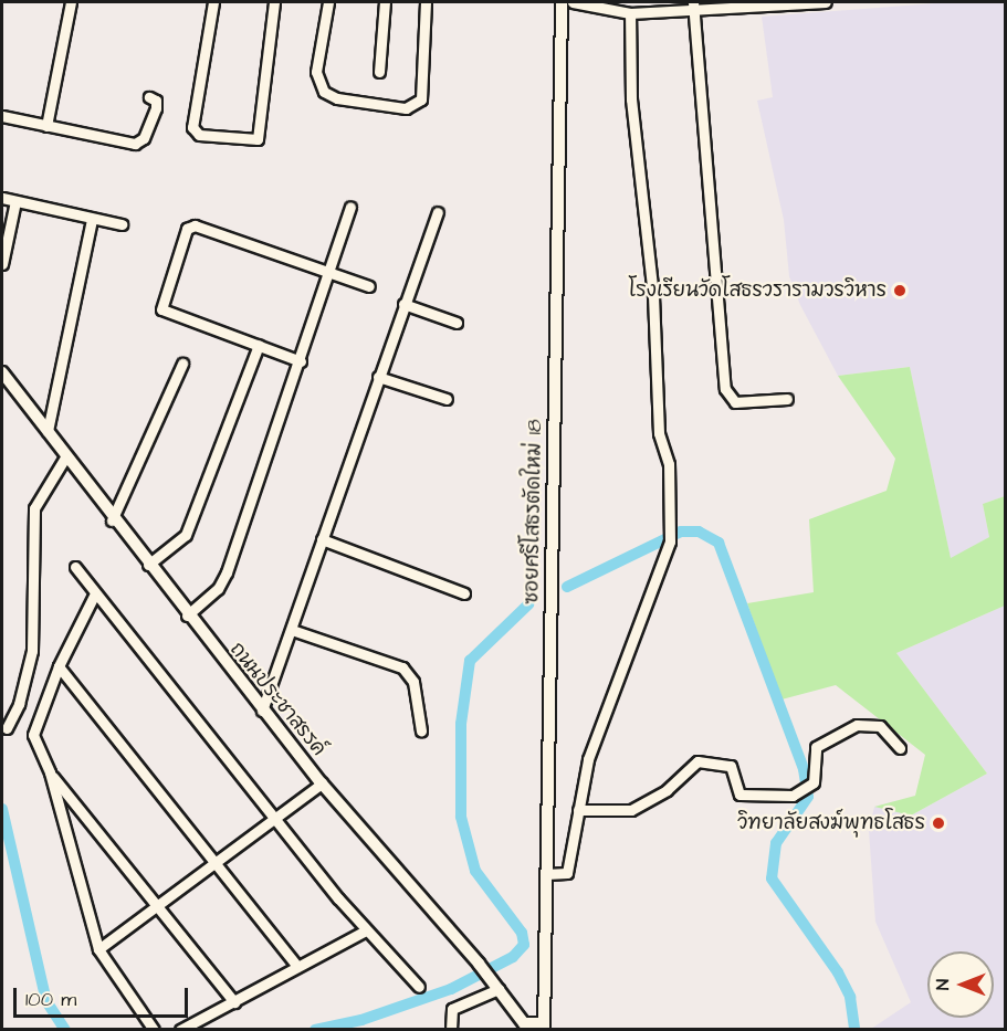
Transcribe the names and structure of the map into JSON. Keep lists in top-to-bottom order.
{
  "streets": {
    "street": ["ซอยศรีโสธรตัดใหม่ 18", "ถนนประชาสรรค์"]
  },
  "crossings": [
    ["ซอยศรีโสธรตัดใหม่ 18", "ถนนประชาสรรค์"]
  ],
  "places": ["โรงเรียนวัดโสธรวรารามวรวิหาร", "วิทยาลัยสงฆ์พุทธโสธร"],
  "scale_bar": "100 m",
  "north": "left"
}
